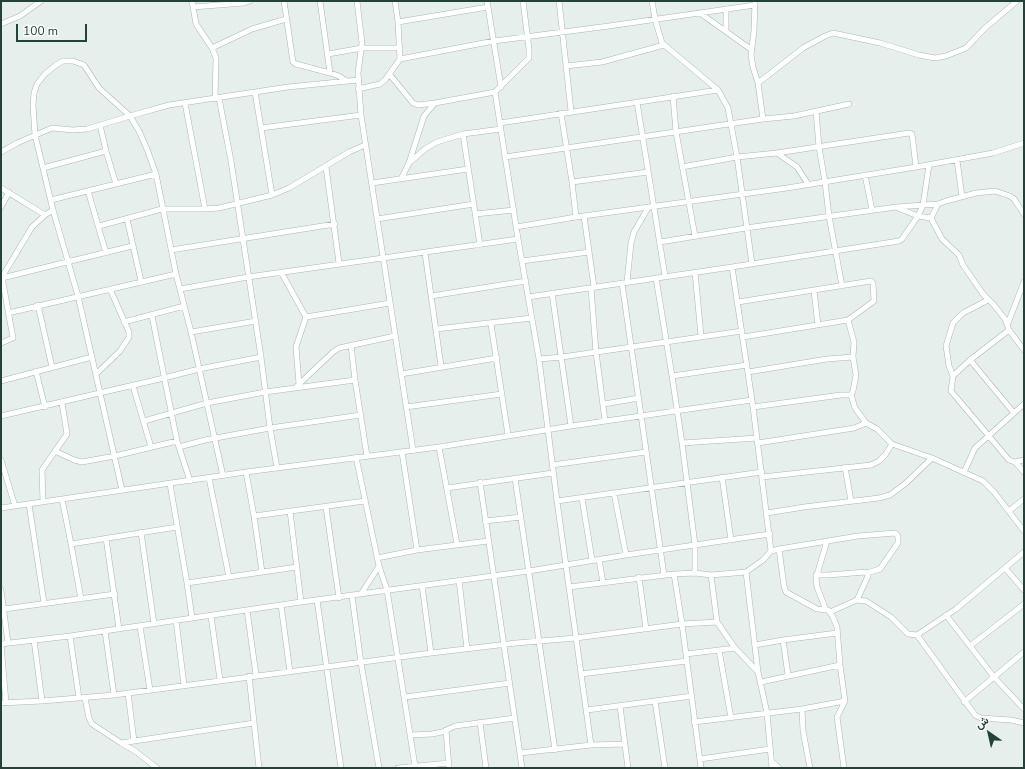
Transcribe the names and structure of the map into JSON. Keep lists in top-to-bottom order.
{
  "scale_bar": "100 m",
  "north": "top left"
}
